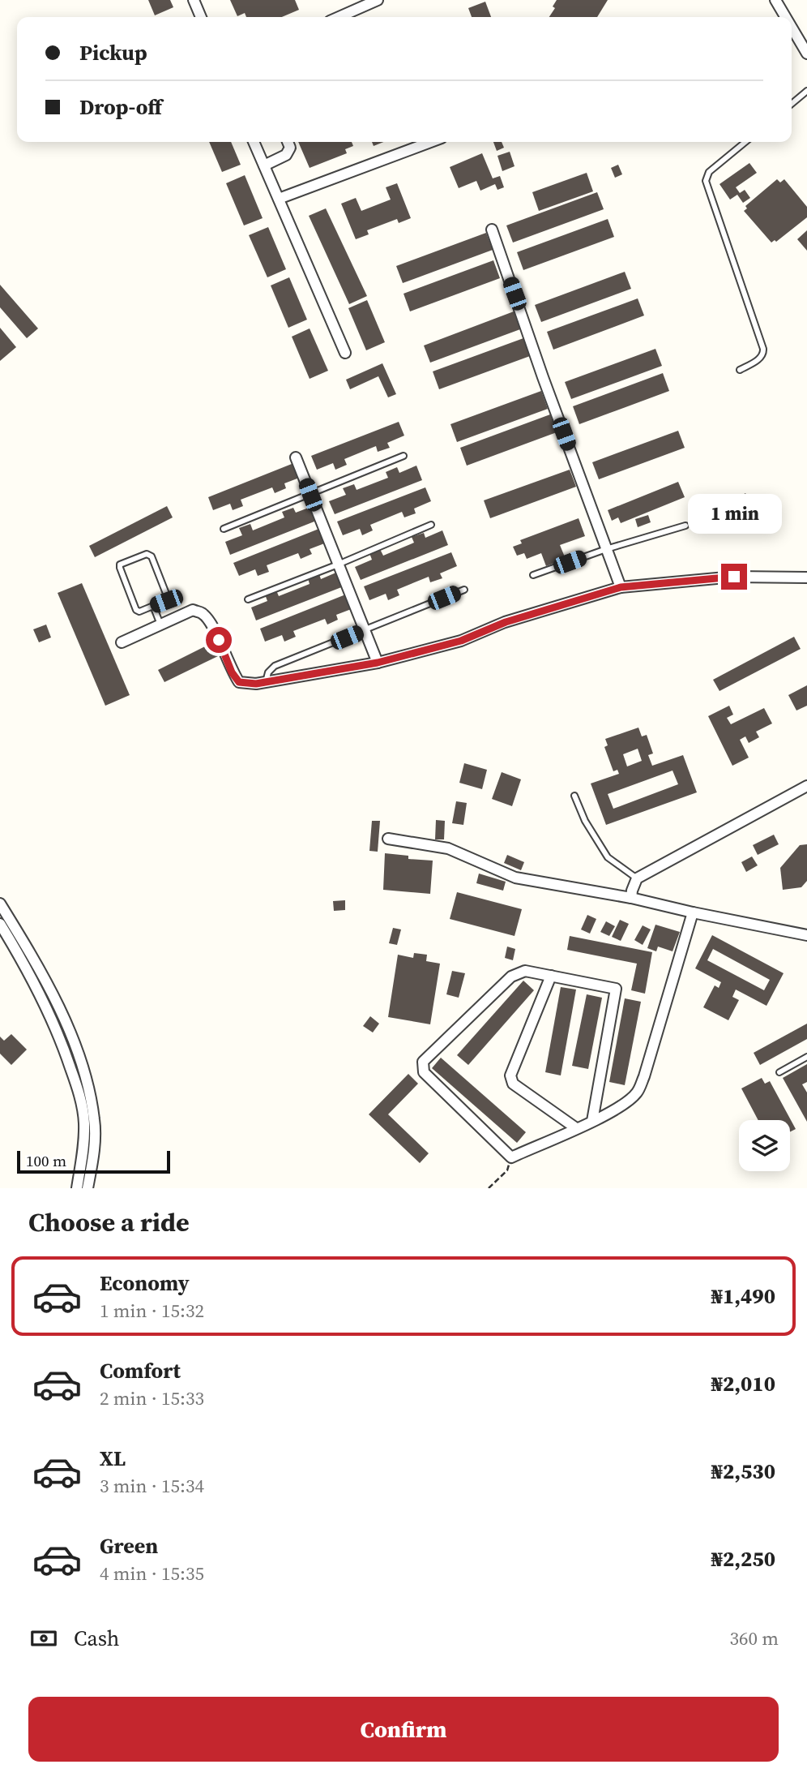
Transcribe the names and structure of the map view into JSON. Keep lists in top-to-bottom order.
{
  "scale_bar": "100 m",
  "page": {
    "banner": ["Pickup", "Drop-off"],
    "bubble": "1 min",
    "scale": "100 m",
    "heading": "Choose a ride",
    "list": [
      {
        "name": "Economy",
        "note": "1 min · 15:32",
        "value": "₦1,490"
      },
      {
        "name": "Comfort",
        "note": "2 min · 15:33",
        "value": "₦2,010"
      },
      {
        "name": "XL",
        "note": "3 min · 15:34",
        "value": "₦2,530"
      },
      {
        "name": "Green",
        "note": "4 min · 15:35",
        "value": "₦2,250"
      }
    ],
    "pay": ["Cash", "360 m"],
    "buttons": "Confirm"
  }
}
